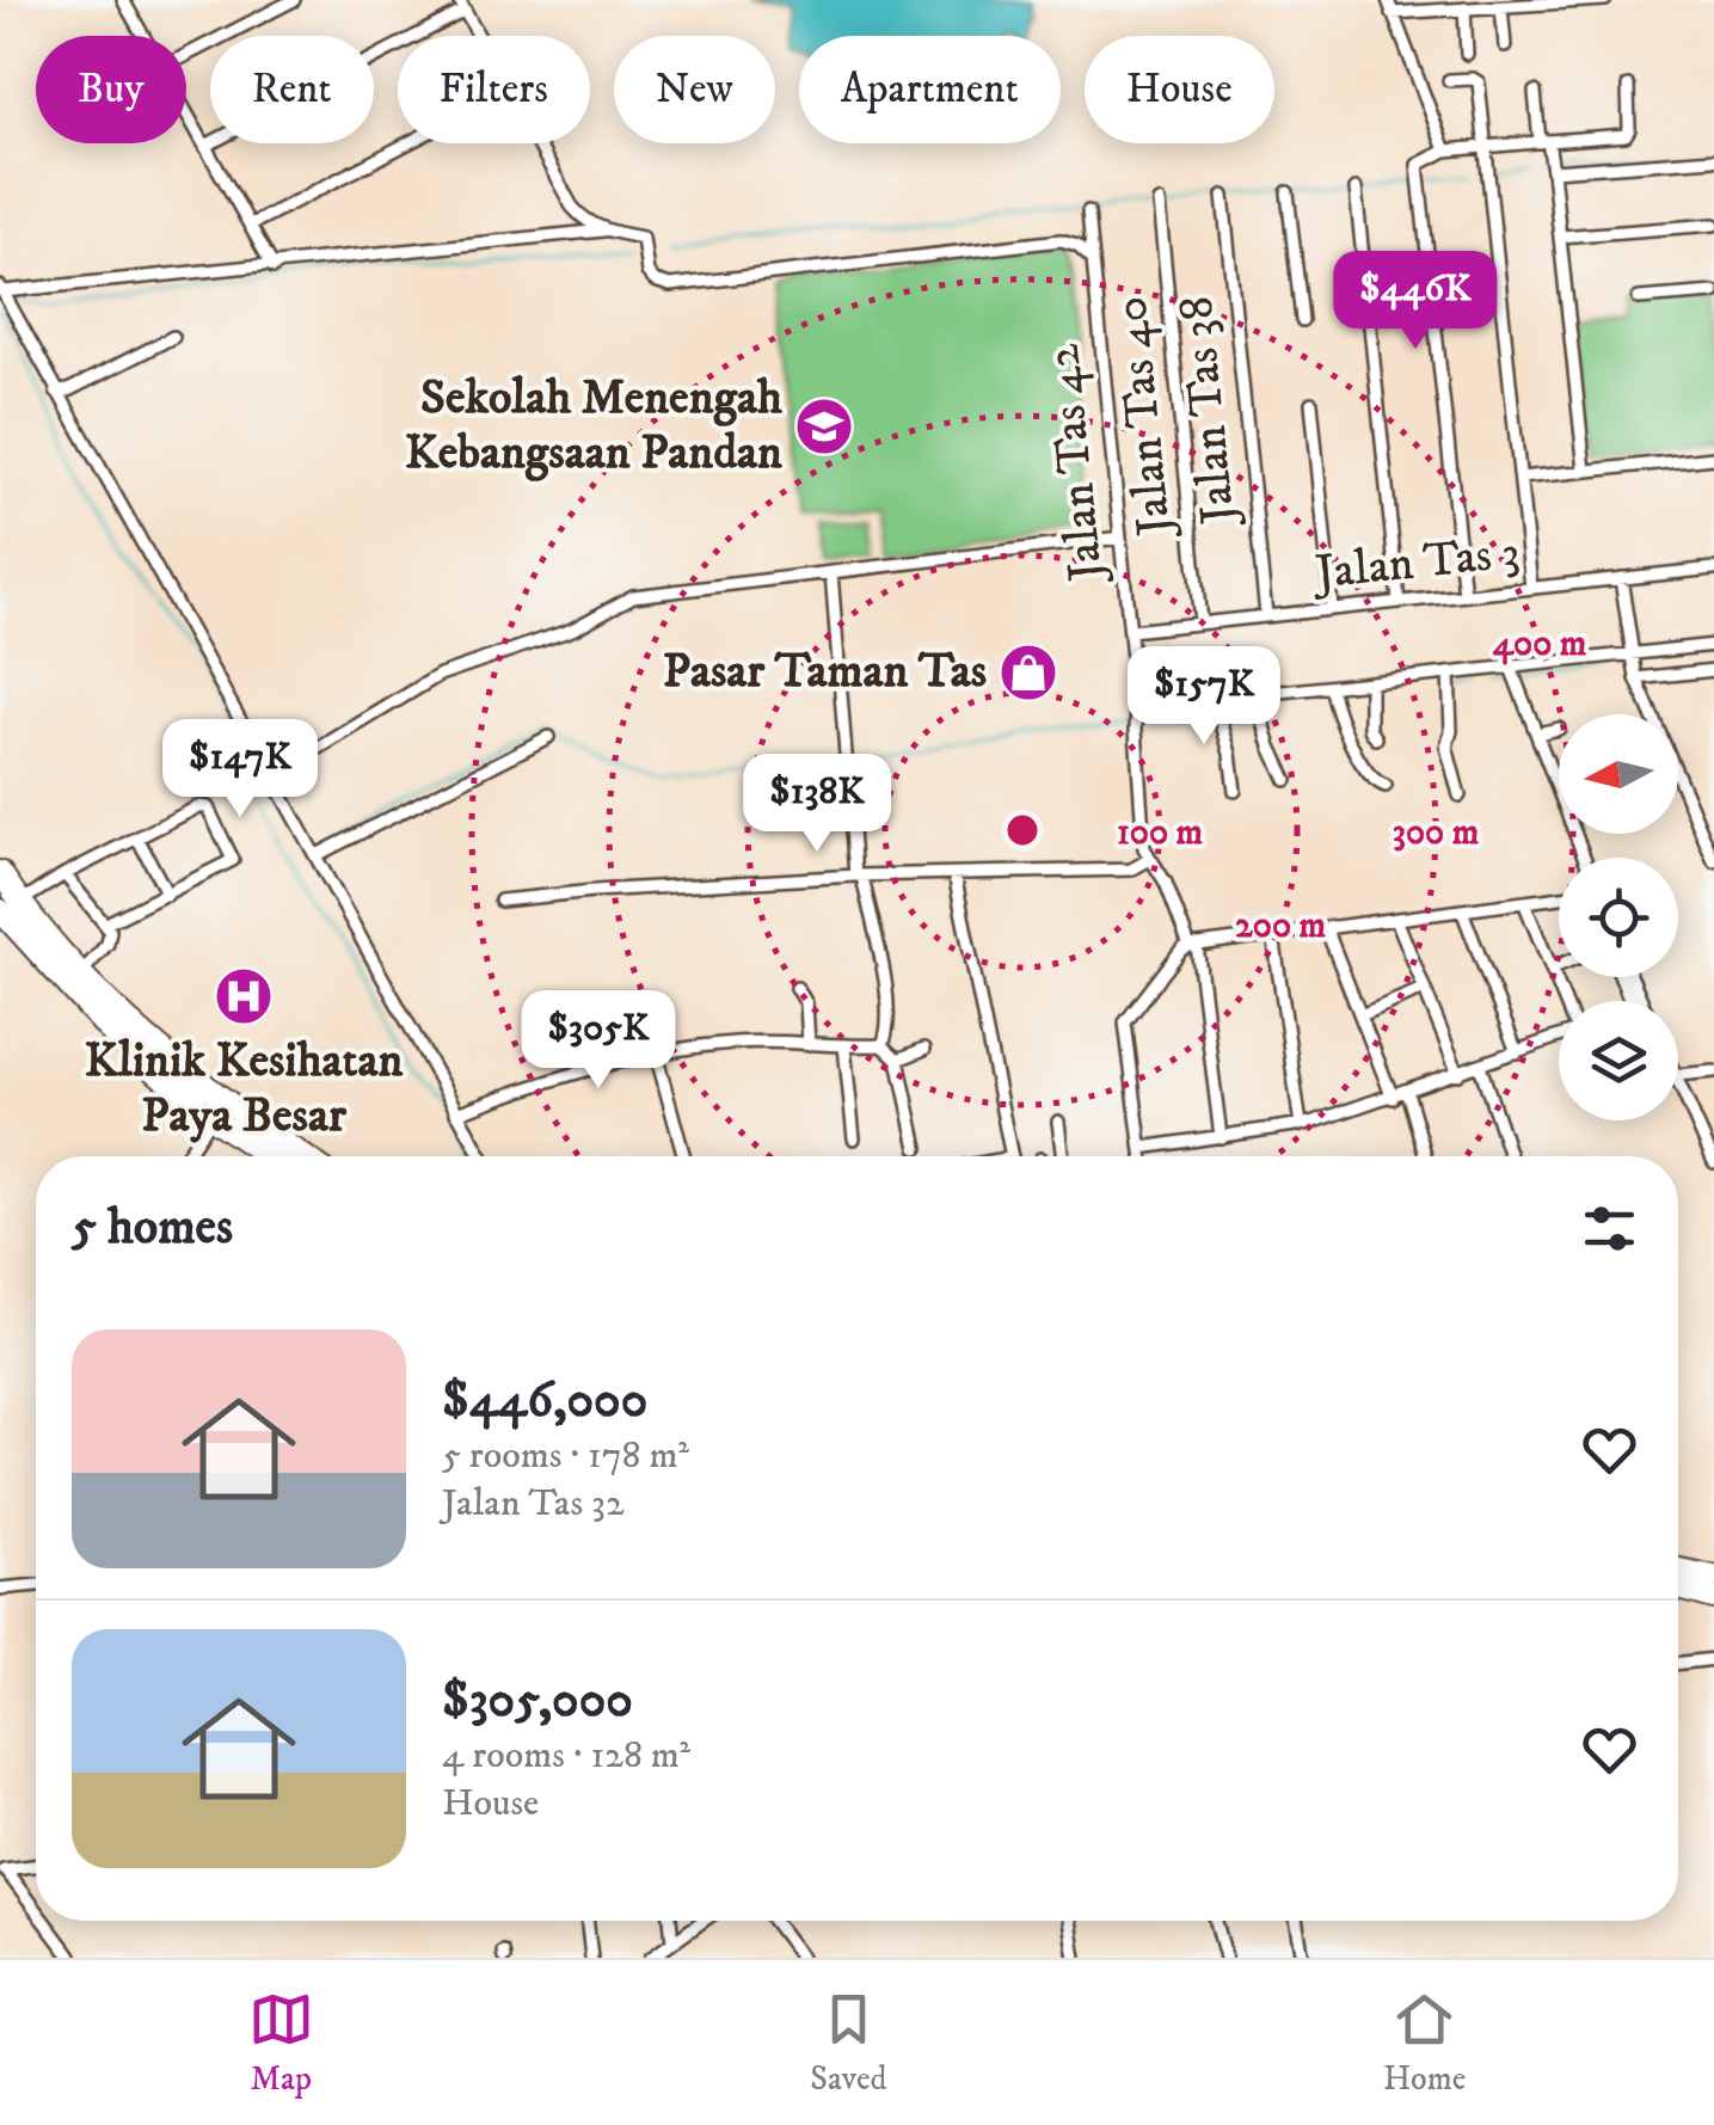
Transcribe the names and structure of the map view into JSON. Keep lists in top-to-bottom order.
{
  "streets": {
    "street": [
      "Jalan Tas 38",
      "Jalan Tas 40",
      "Jalan Tas 42",
      "Jalan Tas 3"
    ]
  },
  "crossings": [
    ["Jalan Tas 38", "Jalan Tas 3"],
    ["Jalan Tas 40", "Jalan Tas 3"],
    ["Jalan Tas 42", "Jalan Tas 3"]
  ],
  "places": {
    "school or university": ["Sekolah Menengah Kebangsaan Pandan"],
    "shop": ["Pasar Taman Tas"],
    "hospital": ["Klinik Kesihatan Paya Besar"]
  },
  "north": "left",
  "page": {
    "chip": [
      "Buy",
      "Rent",
      "Filters",
      "New",
      "Apartment",
      "House"
    ],
    "price": [
      "$446K",
      "$157K",
      "$147K",
      "$138K",
      "$305K"
    ],
    "heading": "5 homes",
    "list": [
      {
        "name": "$446,000",
        "note": "5 rooms · 178 m² · Jalan Tas 32"
      },
      {
        "name": "$305,000",
        "note": "4 rooms · 128 m² · House"
      }
    ],
    "tabs": ["Map", "Saved", "Home"]
  },
  "rings": [
    "400 m",
    "100 m",
    "300 m",
    "200 m"
  ]
}
